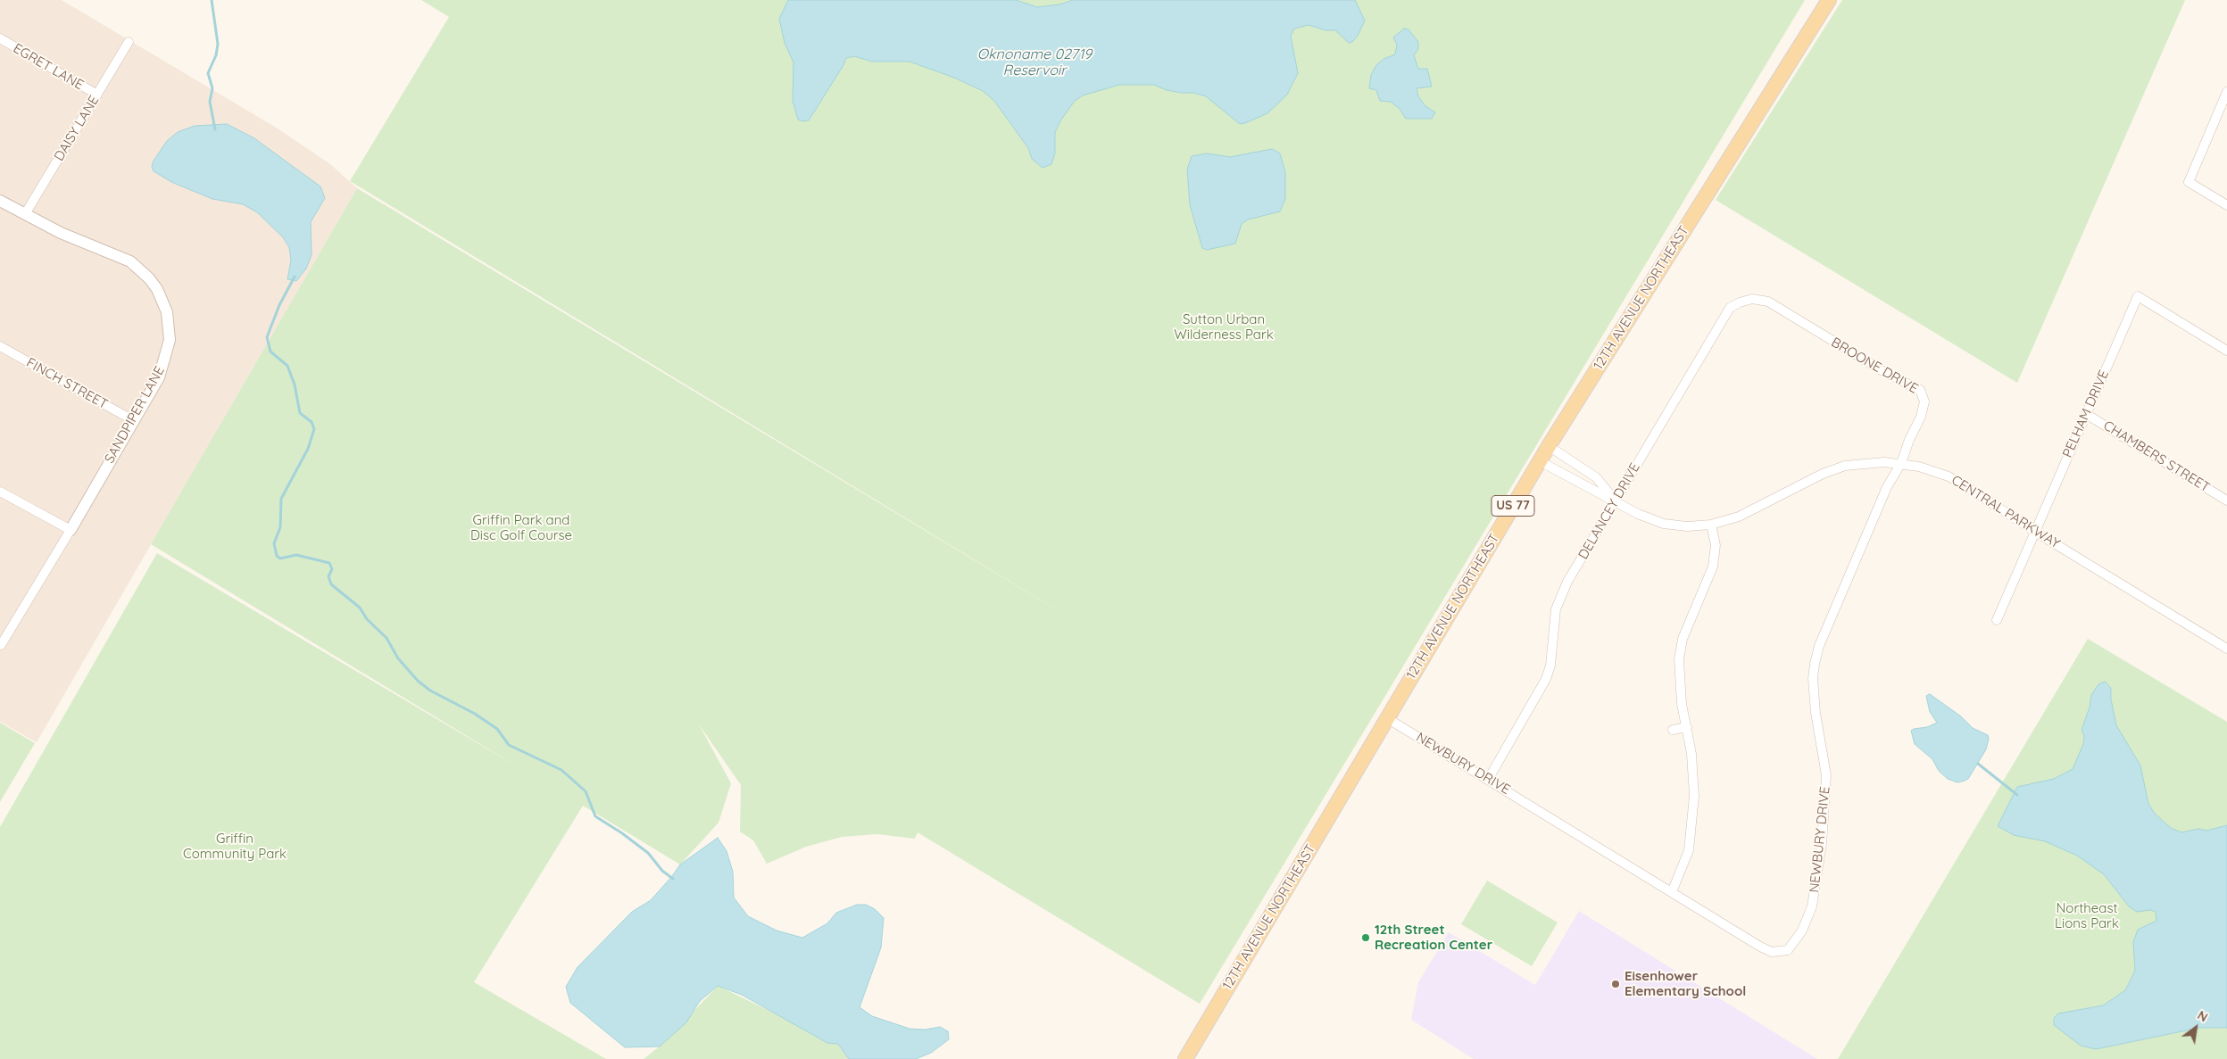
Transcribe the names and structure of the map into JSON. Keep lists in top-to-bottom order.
{
  "streets": {
    "main road": ["12TH AVENUE NORTHEAST", "US 77"],
    "street": [
      "EGRET LANE",
      "DAISY LANE",
      "BROONE DRIVE",
      "FINCH STREET",
      "PELHAM DRIVE",
      "SANDPIPER LANE",
      "CHAMBERS STREET",
      "DELANCEY DRIVE",
      "CENTRAL PARKWAY",
      "NEWBURY DRIVE"
    ]
  },
  "crossings": [
    ["EGRET LANE", "DAISY LANE"],
    ["DAISY LANE", "SANDPIPER LANE"],
    ["12TH AVENUE NORTHEAST", "CENTRAL PARKWAY"],
    ["12TH AVENUE NORTHEAST", "NEWBURY DRIVE"],
    ["BROONE DRIVE", "DELANCEY DRIVE"],
    ["BROONE DRIVE", "CENTRAL PARKWAY"],
    ["BROONE DRIVE", "NEWBURY DRIVE"],
    ["FINCH STREET", "SANDPIPER LANE"],
    ["PELHAM DRIVE", "CHAMBERS STREET"],
    ["PELHAM DRIVE", "CENTRAL PARKWAY"],
    ["DELANCEY DRIVE", "CENTRAL PARKWAY"],
    ["DELANCEY DRIVE", "NEWBURY DRIVE"],
    ["CENTRAL PARKWAY", "NEWBURY DRIVE"]
  ],
  "water": ["Oknoname 02719 Reservoir"],
  "parks": [
    "Sutton Urban Wilderness Park",
    "Griffin Park and Disc Golf Course",
    "Griffin Community Park",
    "Northeast Lions Park"
  ],
  "places": ["12th Street Recreation Center", "Eisenhower Elementary School"],
  "north": "top right"
}
